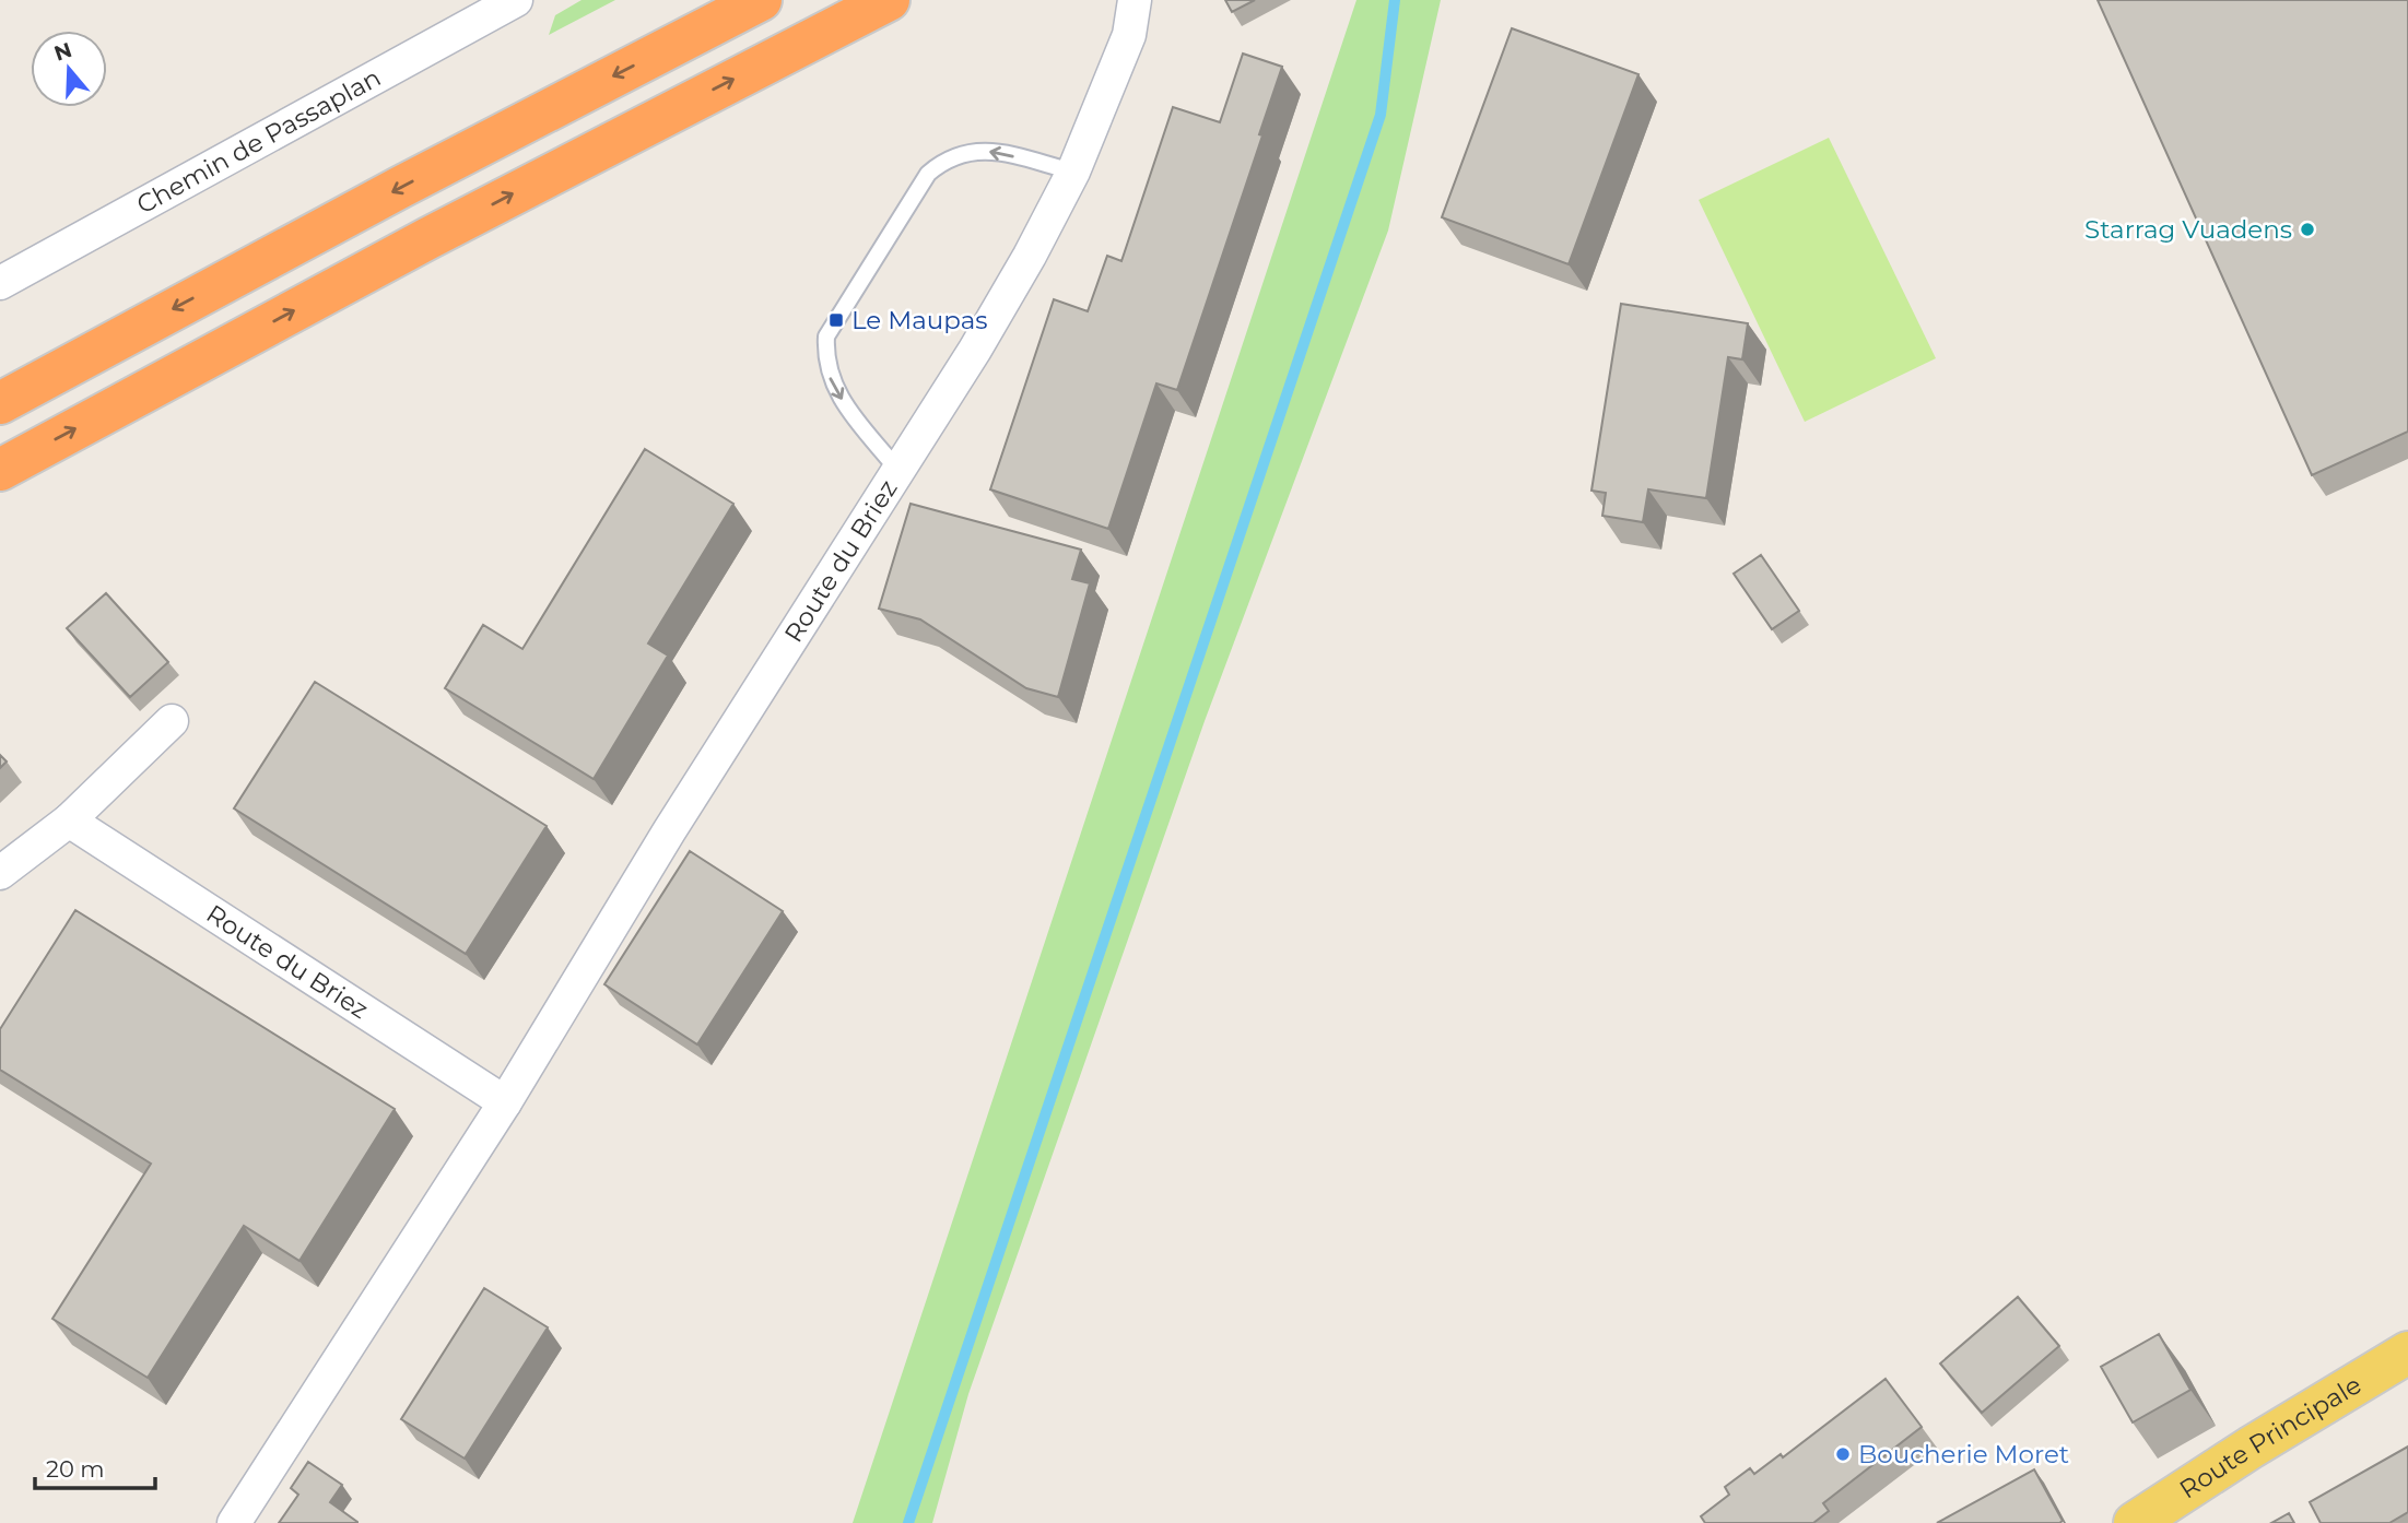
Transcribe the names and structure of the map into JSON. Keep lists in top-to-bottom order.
{
  "streets": {
    "main road": ["Route Principale"],
    "street": ["Chemin de Passaplan", "Route du Briez"]
  },
  "places": {
    "other": ["Starrag Vuadens", "Boucherie Moret"],
    "transit": ["Le Maupas"]
  },
  "scale_bar": "20 m",
  "north": "top"
}
